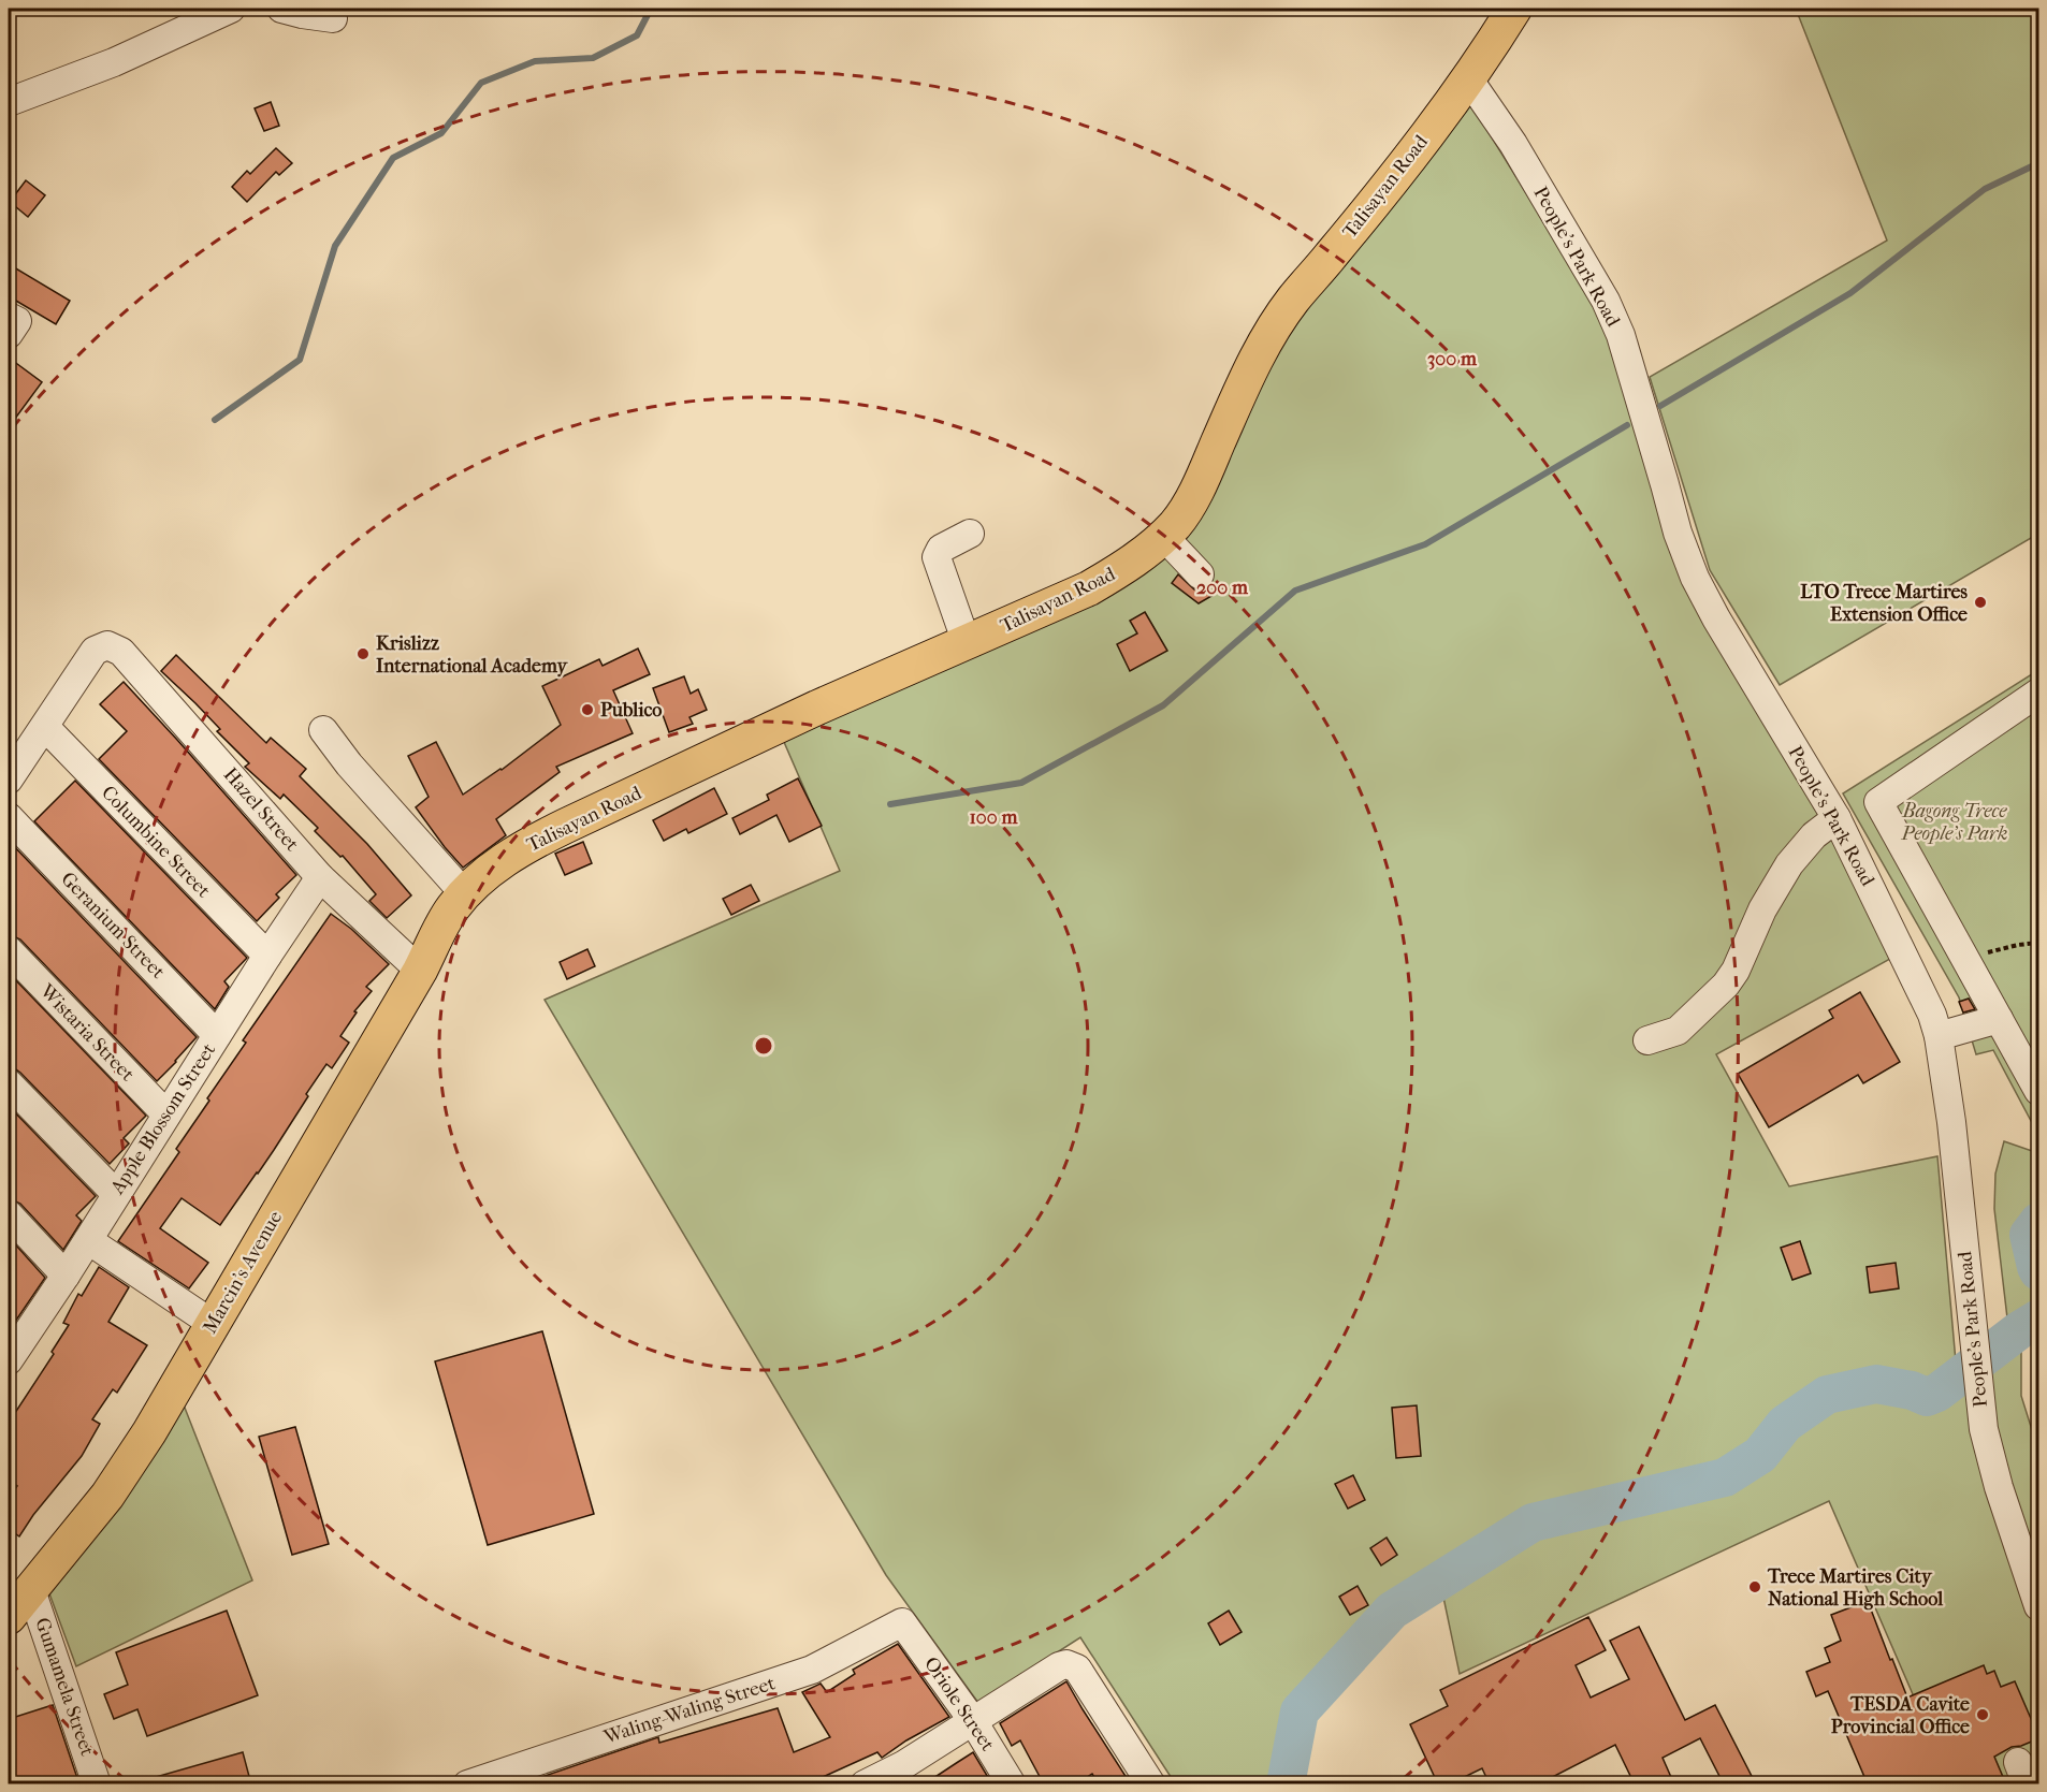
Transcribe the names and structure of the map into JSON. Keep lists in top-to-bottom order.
{
  "streets": {
    "main road": ["Talisayan Road", "Marcin's Avenue"],
    "street": [
      "People's Park Road",
      "Hazel Street",
      "Columbine Street",
      "Geranium Street",
      "Wistaria Street",
      "Apple Blossom Street",
      "Gumamela Street",
      "Oriole Street",
      "Waling-Waling Street"
    ]
  },
  "crossings": [
    ["Talisayan Road", "People's Park Road"],
    ["Talisayan Road", "Marcin's Avenue"],
    ["Hazel Street", "Columbine Street"],
    ["Hazel Street", "Apple Blossom Street"],
    ["Hazel Street", "Marcin's Avenue"],
    ["Columbine Street", "Apple Blossom Street"],
    ["Geranium Street", "Apple Blossom Street"],
    ["Wistaria Street", "Apple Blossom Street"],
    ["Marcin's Avenue", "Gumamela Street"],
    ["Oriole Street", "Waling-Waling Street"]
  ],
  "parks": ["Bagong Trece People's Park"],
  "places": [
    "LTO Trece Martires Extension Office",
    "Krislizz International Academy",
    "Publico",
    "Trece Martires City National High School",
    "TESDA Cavite Provincial Office"
  ],
  "rings": ["300 m", "200 m", "100 m"]
}
